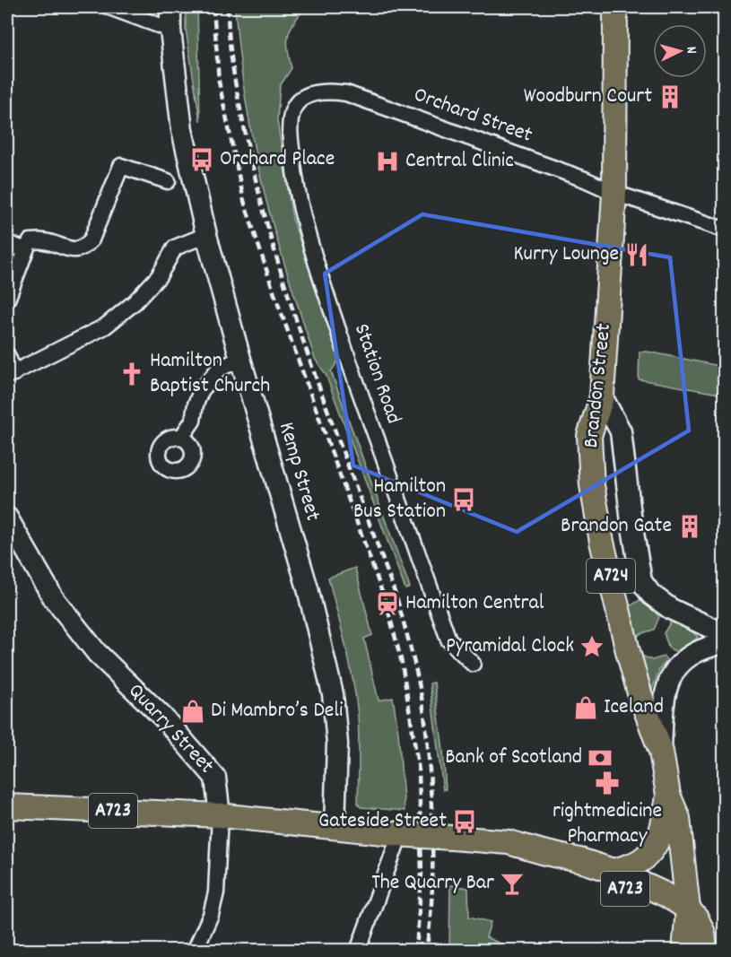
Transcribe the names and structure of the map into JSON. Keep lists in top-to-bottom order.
{
  "streets": {
    "main road": ["Brandon Street", "A724", "A723"],
    "street": [
      "Orchard Street",
      "Station Road",
      "Kemp Street",
      "Quarry Street"
    ]
  },
  "crossings": [
    ["Orchard Street", "Station Road"],
    ["Orchard Street", "Brandon Street"],
    ["Orchard Street", "A724"],
    ["Brandon Street", "A724"],
    ["Brandon Street", "A723"],
    ["Kemp Street", "A723"],
    ["Quarry Street", "A723"]
  ],
  "places": {
    "building": ["Woodburn Court", "Brandon Gate"],
    "bus stop": ["Orchard Place", "Hamilton Bus Station", "Gateside Street"],
    "hospital": ["Central Clinic"],
    "restaurant": ["Kurry Lounge"],
    "church": ["Hamilton Baptist Church"],
    "station": ["Hamilton Central"],
    "place": ["Pyramidal Clock"],
    "shop": ["Iceland", "Di Mambro’s Deli"],
    "bank": ["Bank of Scotland"],
    "pharmacy": ["rightmedicine Pharmacy"],
    "bar": ["The Quarry Bar"]
  },
  "north": "right"
}
